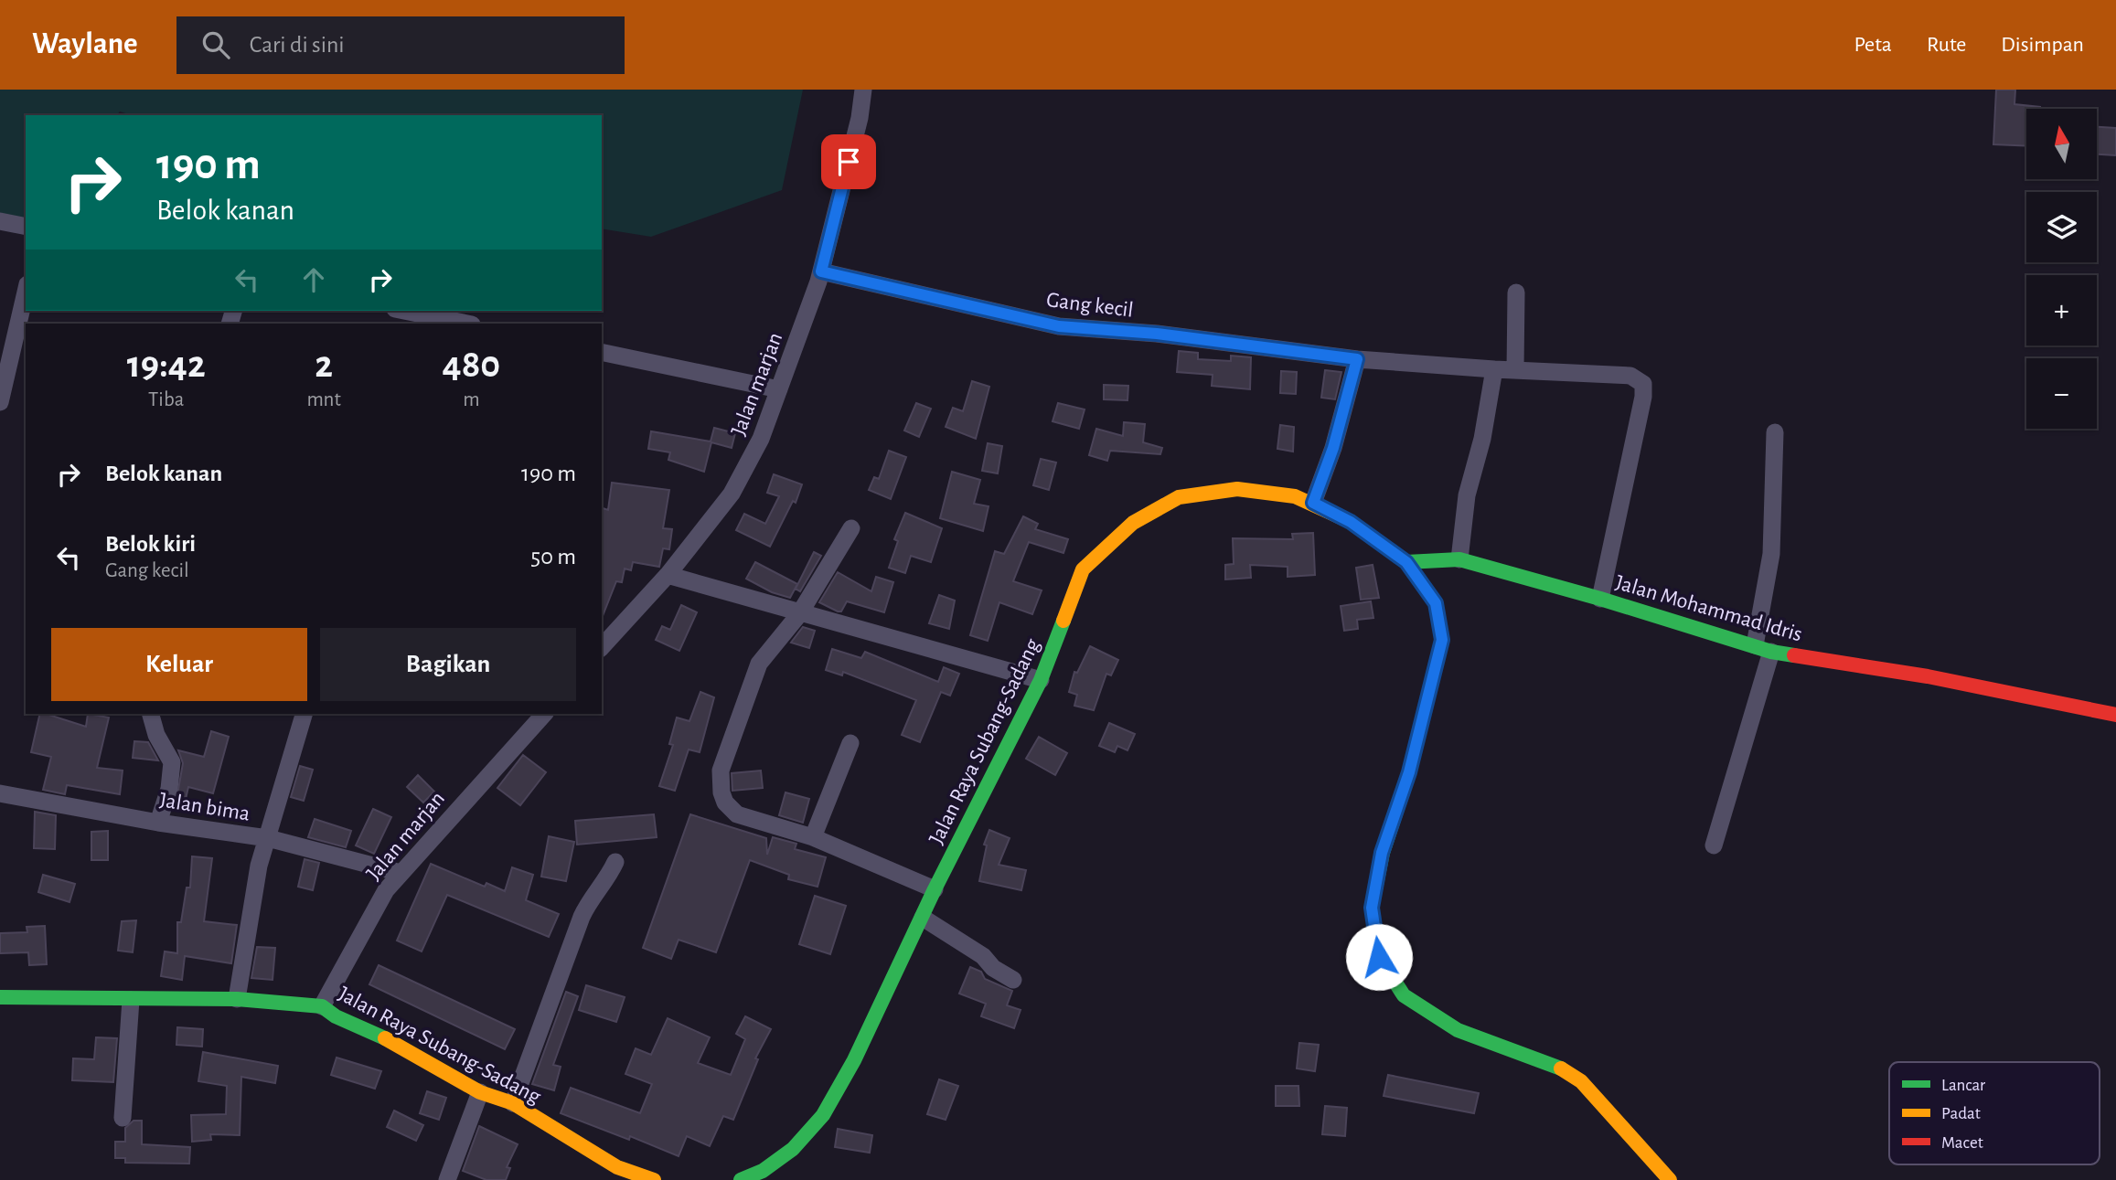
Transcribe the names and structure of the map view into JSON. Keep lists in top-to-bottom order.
{
  "streets": {
    "main road": ["Jalan Mohammad Idris", "Jalan Raya Subang-Sadang"],
    "street": ["Gang kecil", "Jalan marjan", "Jalan bima"]
  },
  "crossings": [
    ["Gang kecil", "Jalan marjan"],
    ["Gang kecil", "Jalan Mohammad Idris"],
    ["Jalan marjan", "Jalan Raya Subang-Sadang"],
    ["Jalan marjan", "Jalan bima"],
    ["Jalan Mohammad Idris", "Jalan Raya Subang-Sadang"]
  ],
  "legend": ["Lancar", "Padat", "Macet"],
  "north": "top",
  "page": {
    "header": "Waylane",
    "search": "Cari di sini",
    "nav": ["Peta", "Rute", "Disimpan"],
    "map_buttons": ["+", "−"],
    "turn": ["190 m", "Belok kanan"],
    "eta": [
      "19:42",
      "Tiba",
      "2",
      "mnt",
      "480",
      "m"
    ],
    "list": [
      {
        "name": "Belok kanan",
        "value": "190 m"
      },
      {
        "name": "Belok kiri",
        "note": "Gang kecil",
        "value": "50 m"
      }
    ],
    "buttons": ["Keluar", "Bagikan"]
  }
}
